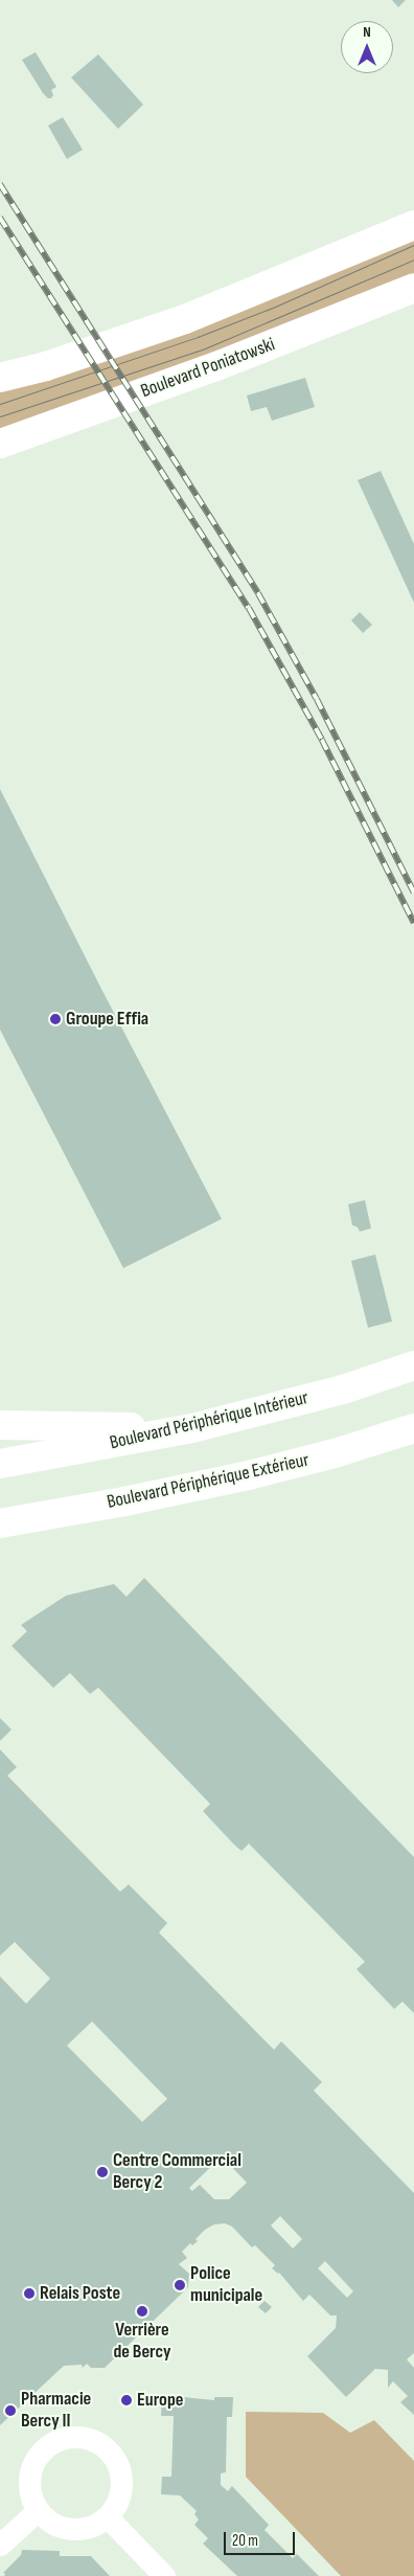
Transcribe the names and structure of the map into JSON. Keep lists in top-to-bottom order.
{
  "streets": {
    "main road": ["Boulevard Poniatowski", "Boulevard Périphérique Intérieur", "Boulevard Périphérique Extérieur"]
  },
  "places": [
    "Groupe Effia",
    "Centre Commercial Bercy 2",
    "Police municipale",
    "Relais Poste",
    "Verrière de Bercy",
    "Europe",
    "Pharmacie Bercy II"
  ],
  "scale_bar": "20 m",
  "north": "top"
}
